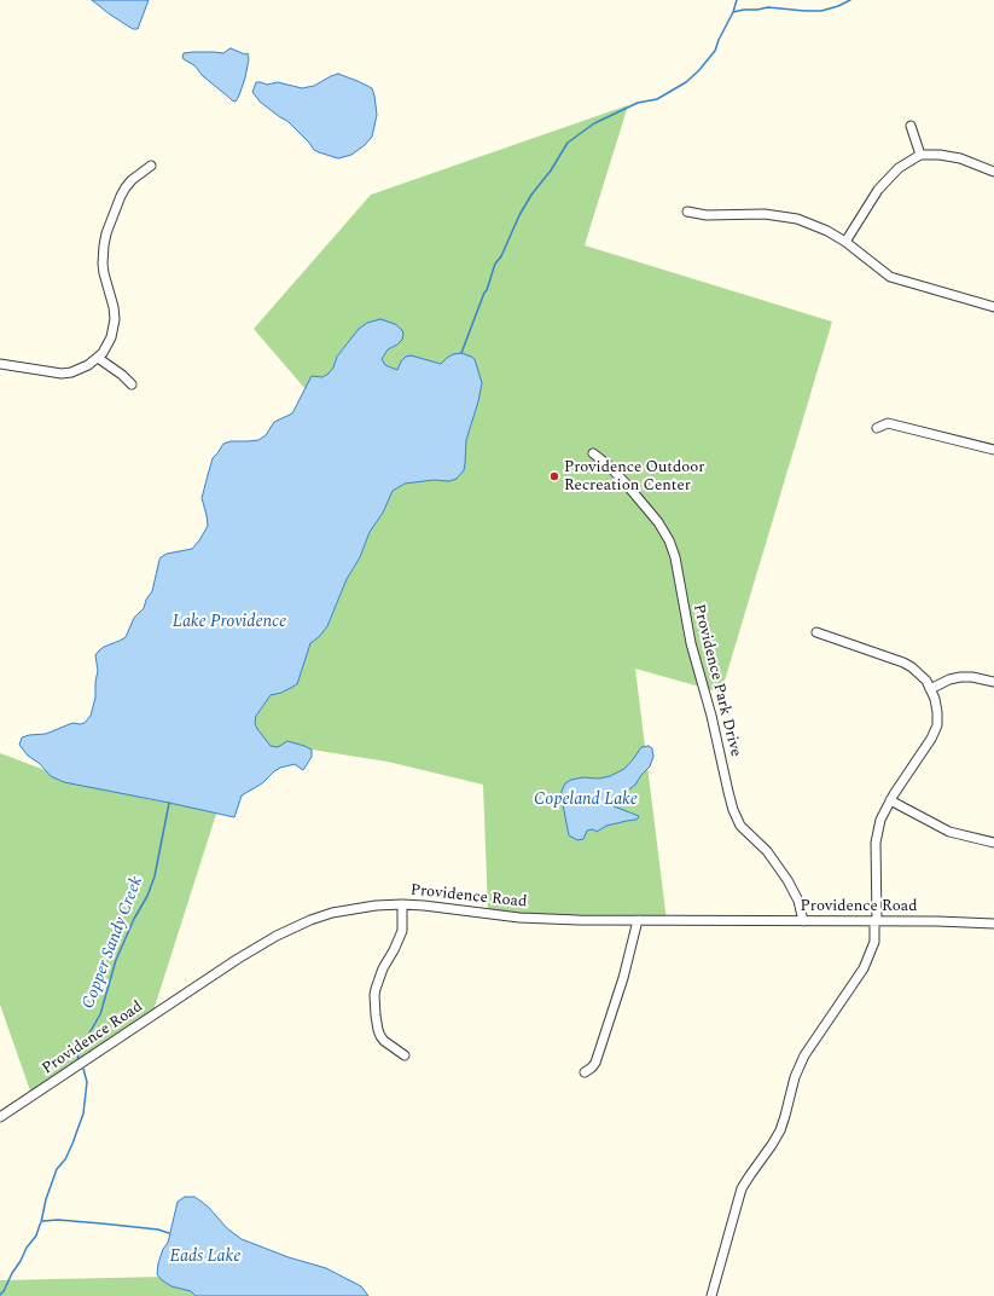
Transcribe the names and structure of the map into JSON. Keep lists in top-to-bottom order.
{
  "streets": {
    "street": ["Providence Park Drive", "Providence Road"]
  },
  "crossings": [
    ["Providence Park Drive", "Providence Road"]
  ],
  "water": [
    "Lake Providence",
    "Copeland Lake",
    "Copper Sandy Creek",
    "Eads Lake"
  ],
  "places": ["Providence Outdoor Recreation Center"]
}
